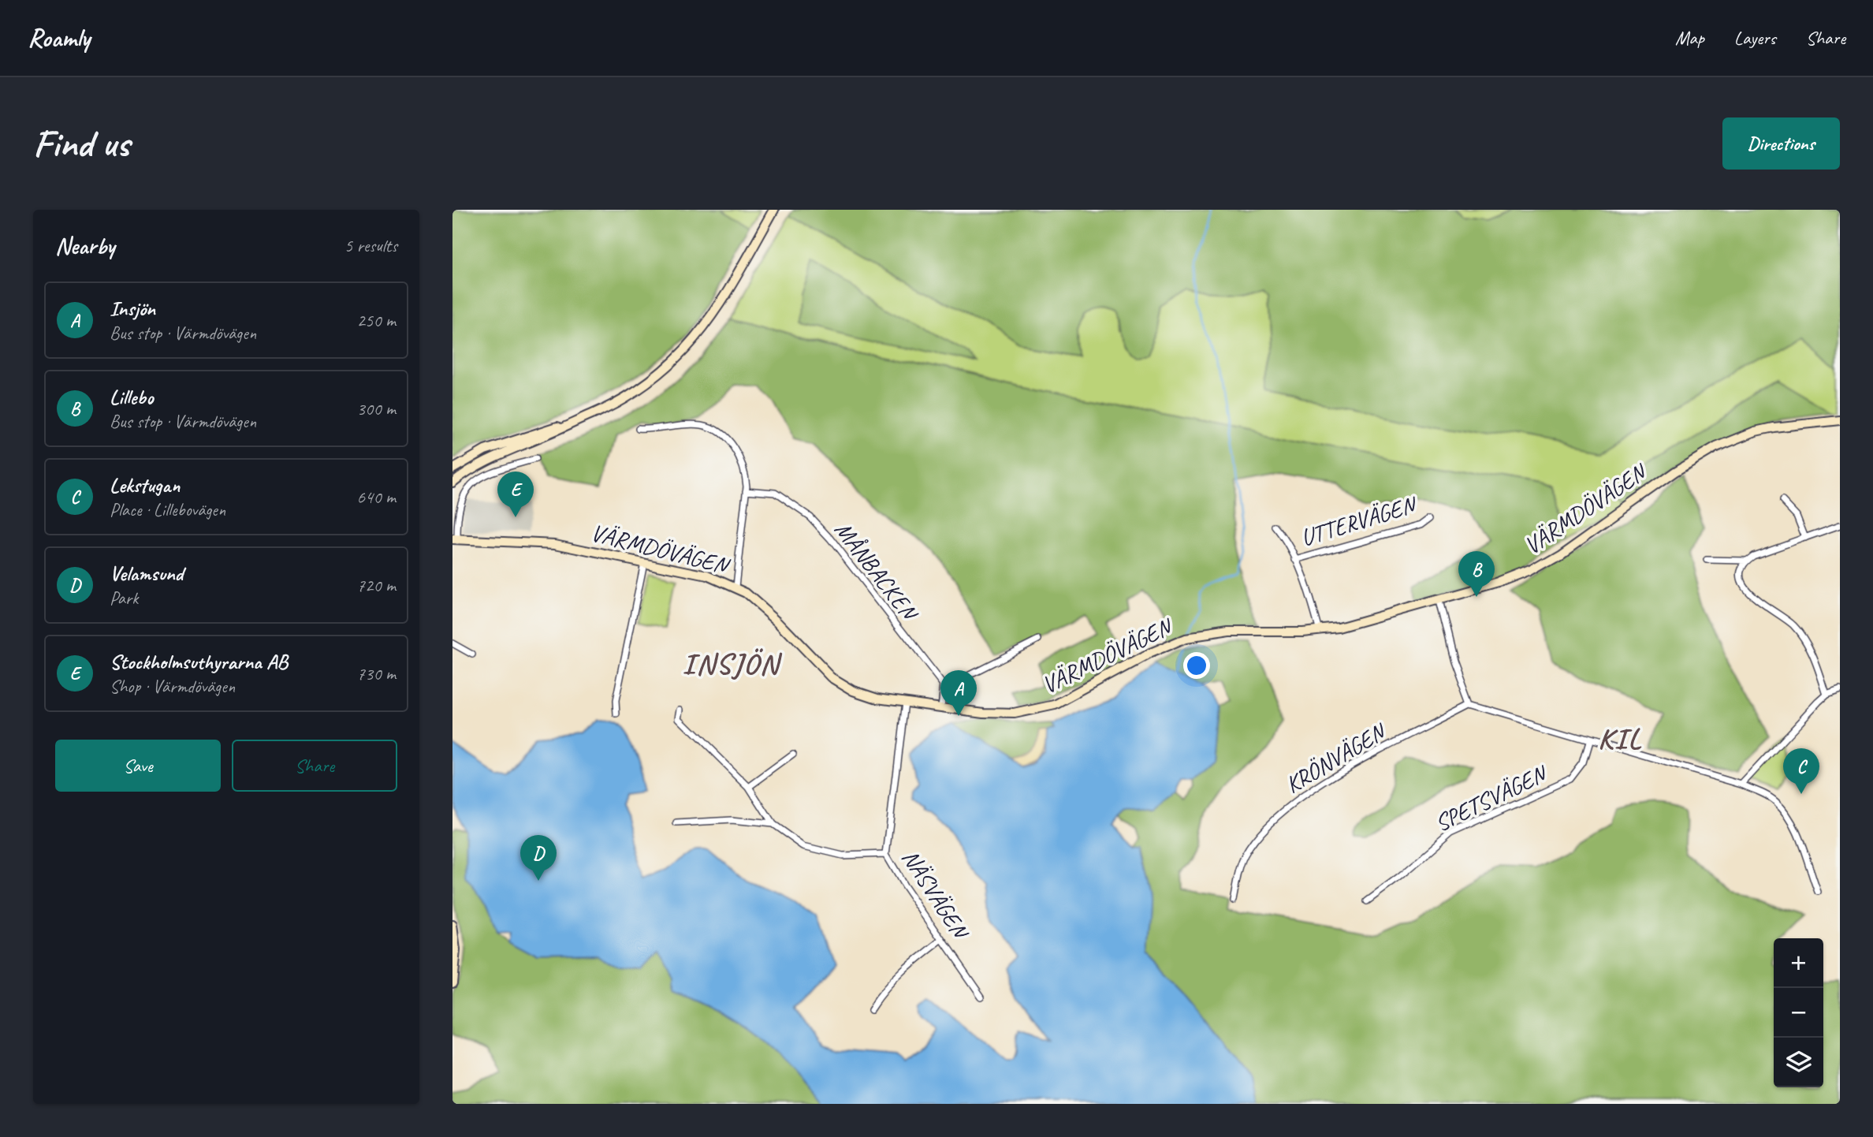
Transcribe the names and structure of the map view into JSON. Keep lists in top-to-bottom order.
{
  "streets": {
    "main road": ["VÄRMDÖVÄGEN"],
    "street": [
      "UTTERVÄGEN",
      "MÅNBACKEN",
      "KRÖNVÄGEN",
      "SPETSVÄGEN",
      "NÄSVÄGEN"
    ]
  },
  "crossings": [
    ["VÄRMDÖVÄGEN", "UTTERVÄGEN"],
    ["VÄRMDÖVÄGEN", "NÄSVÄGEN"]
  ],
  "districts": ["INSJÖN", "KIL"],
  "page": {
    "header": "Roamly",
    "nav": ["Map", "Layers", "Share"],
    "buttons": [
      "Directions",
      ["Save", "Share"]
    ],
    "title": "Find us",
    "heading": ["Nearby", "5 results"],
    "list": [
      {
        "mark": "A",
        "name": "Insjön",
        "note": "Bus stop · Värmdövägen",
        "value": "250 m"
      },
      {
        "mark": "B",
        "name": "Lillebo",
        "note": "Bus stop · Värmdövägen",
        "value": "300 m"
      },
      {
        "mark": "C",
        "name": "Lekstugan",
        "note": "Place · Lillebovägen",
        "value": "640 m"
      },
      {
        "mark": "D",
        "name": "Velamsund",
        "note": "Park",
        "value": "720 m"
      },
      {
        "mark": "E",
        "name": "Stockholmsuthyrarna AB",
        "note": "Shop · Värmdövägen",
        "value": "730 m"
      }
    ],
    "pins": [
      "E",
      "B",
      "A",
      "C",
      "D"
    ],
    "map_buttons": ["+", "−"]
  }
}
